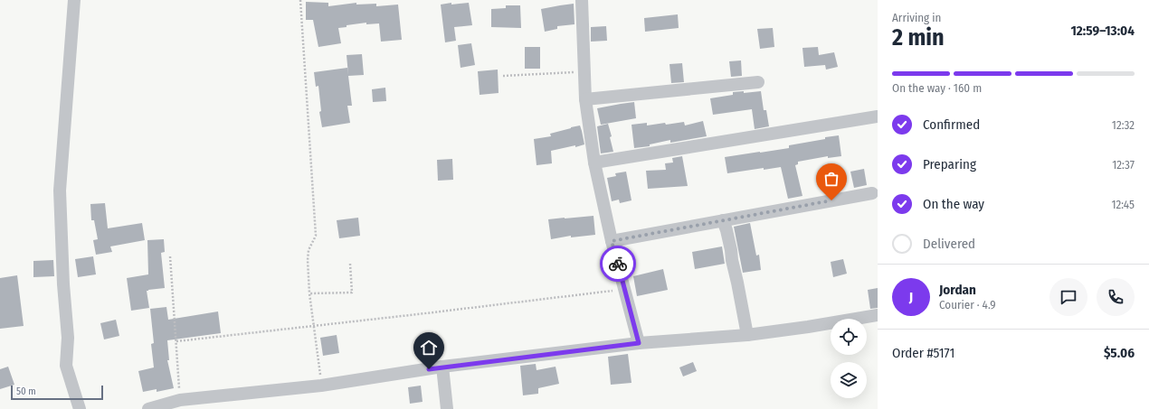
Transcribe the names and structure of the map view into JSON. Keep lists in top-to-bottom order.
{
  "scale_bar": "50 m",
  "page": {
    "heading": ["2 min", "Arriving in", "12:59–13:04"],
    "panel": [
      "Jordan",
      "Courier · 4.9",
      "Order #5171",
      "$5.06"
    ],
    "bar": "On the way · 160 m",
    "list": [
      ["Confirmed", "12:32"],
      ["Preparing", "12:37"],
      ["On the way", "12:45"],
      "Delivered"
    ],
    "round": "J",
    "scale": "50 m"
  }
}
